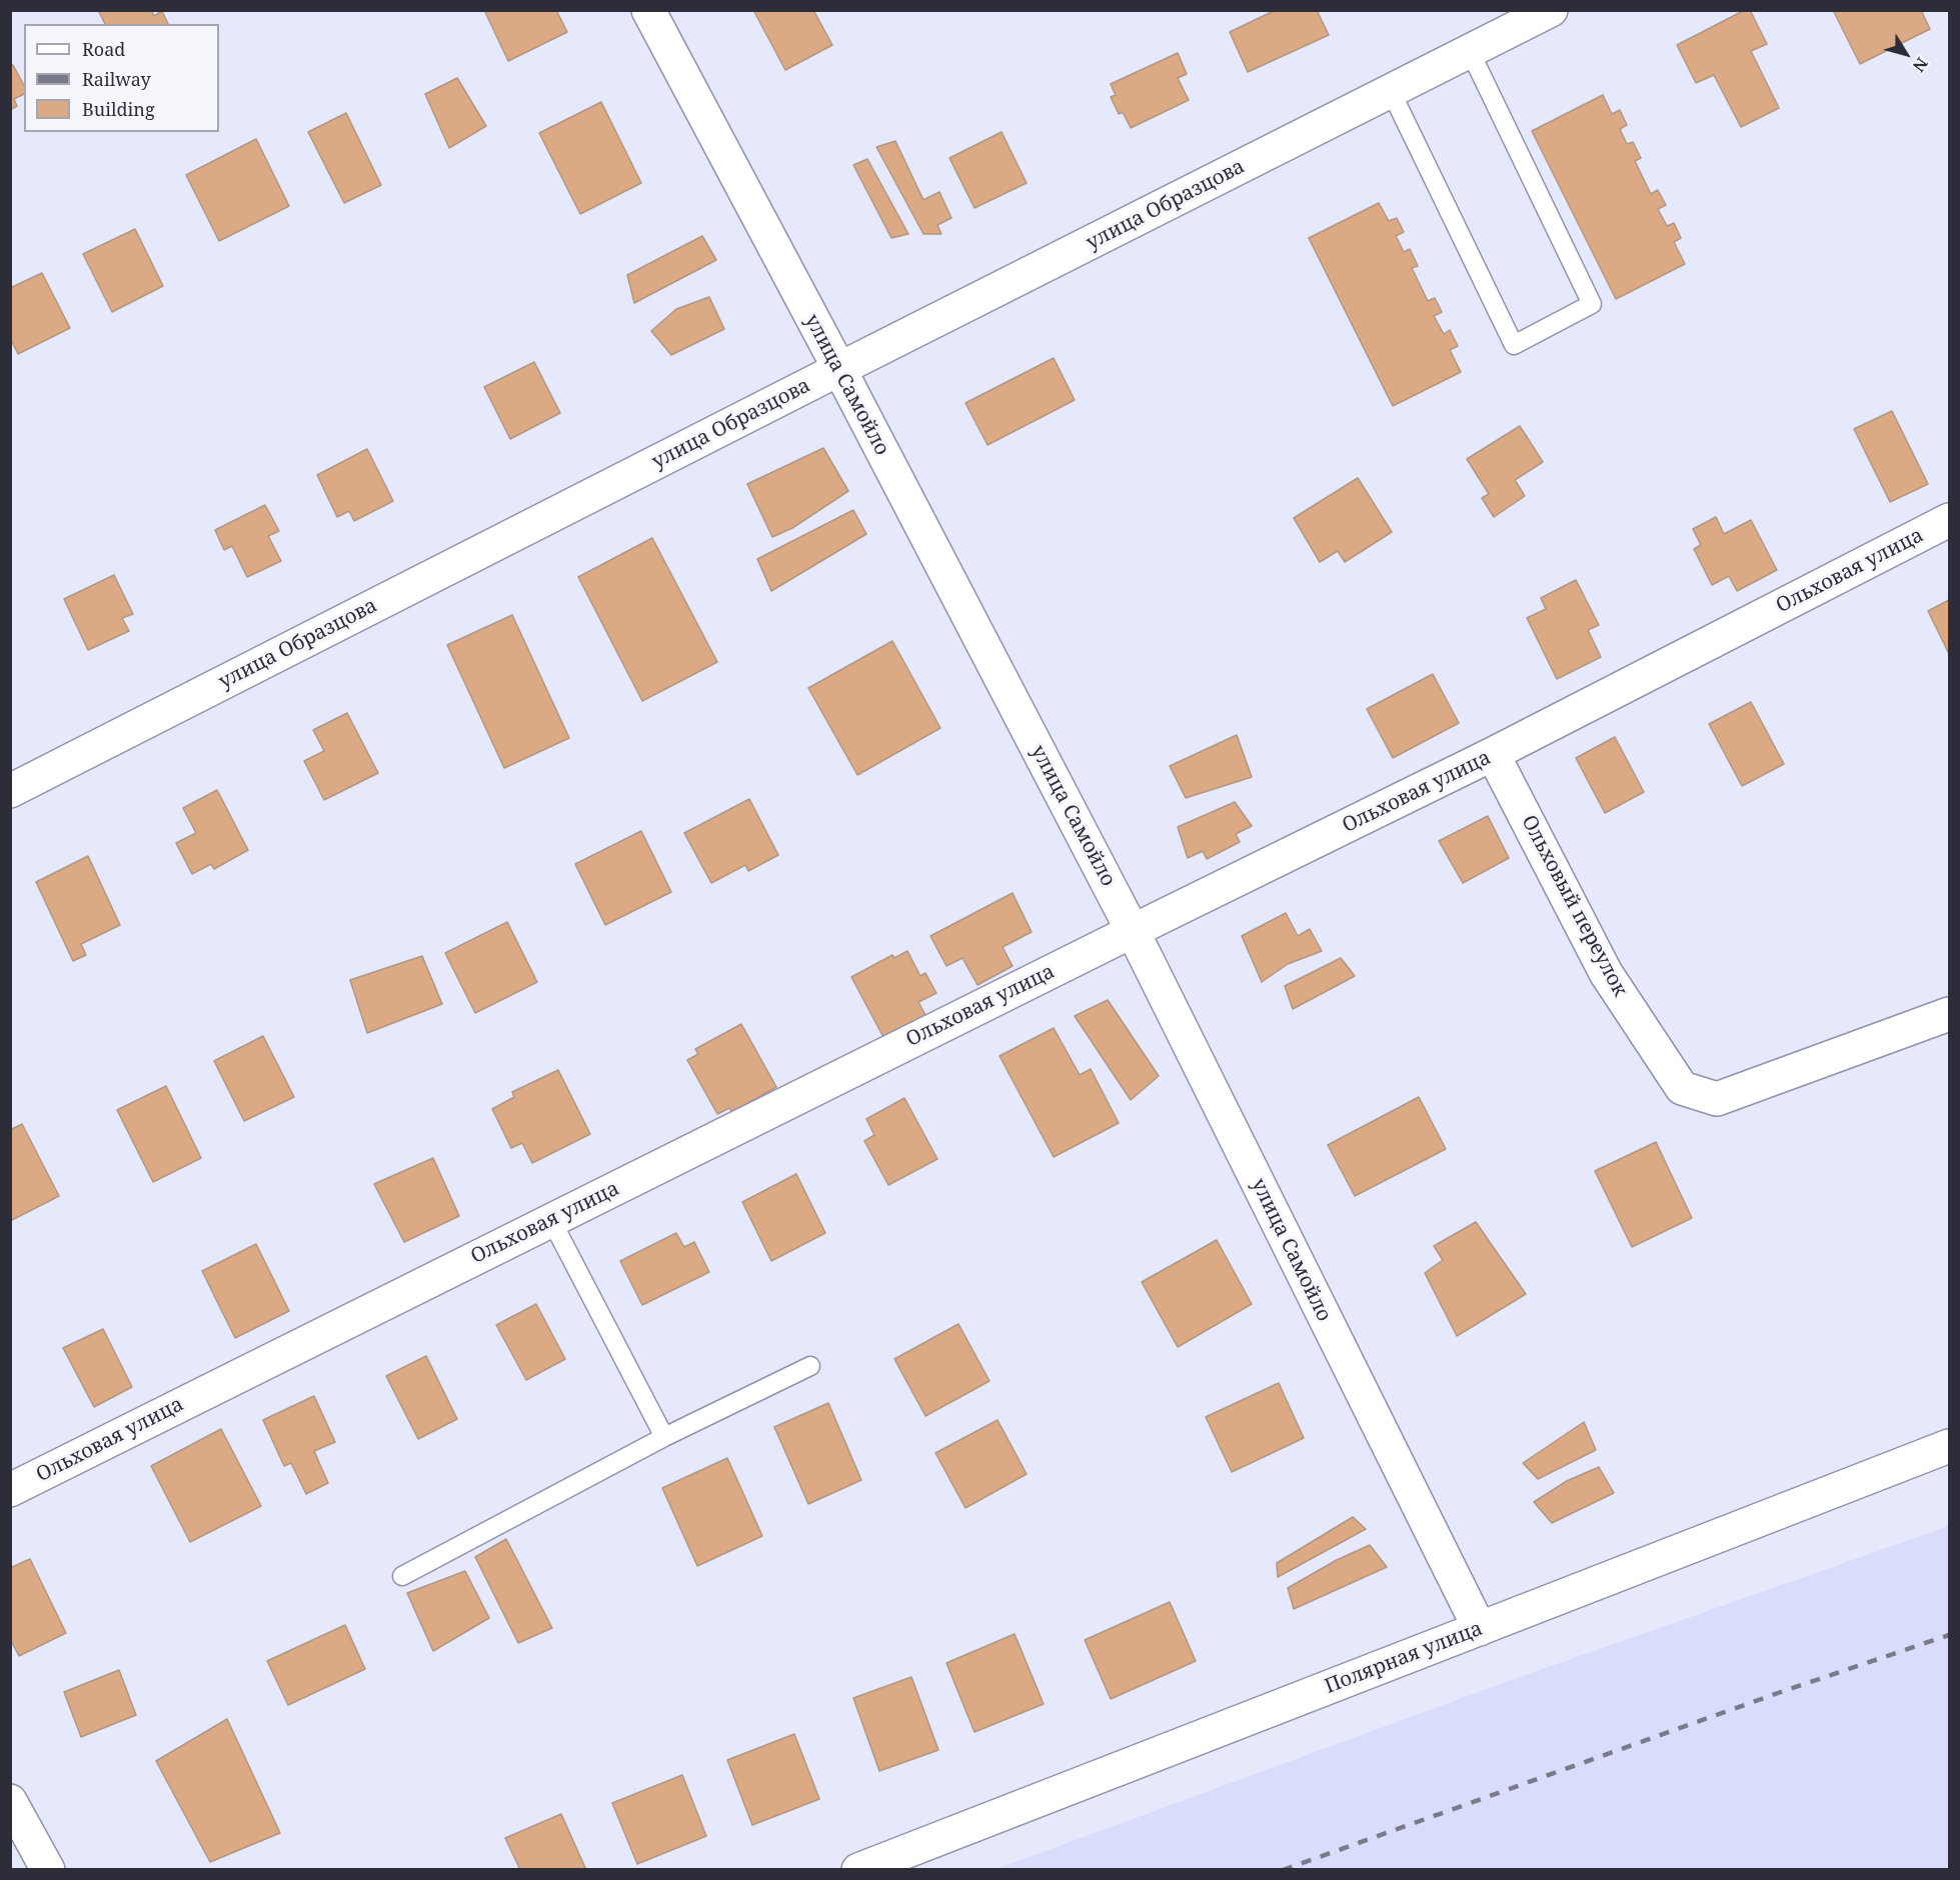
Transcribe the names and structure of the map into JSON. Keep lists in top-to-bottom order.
{
  "streets": {
    "street": [
      "улица Образцова",
      "улица Самойло",
      "Ольховая улица",
      "Ольховый переулок",
      "Полярная улица"
    ]
  },
  "crossings": [
    ["улица Образцова", "улица Самойло"],
    ["улица Самойло", "Ольховая улица"],
    ["улица Самойло", "Полярная улица"],
    ["Ольховая улица", "Ольховый переулок"]
  ],
  "legend": ["Road", "Railway", "Building"],
  "north": "bottom right"
}
